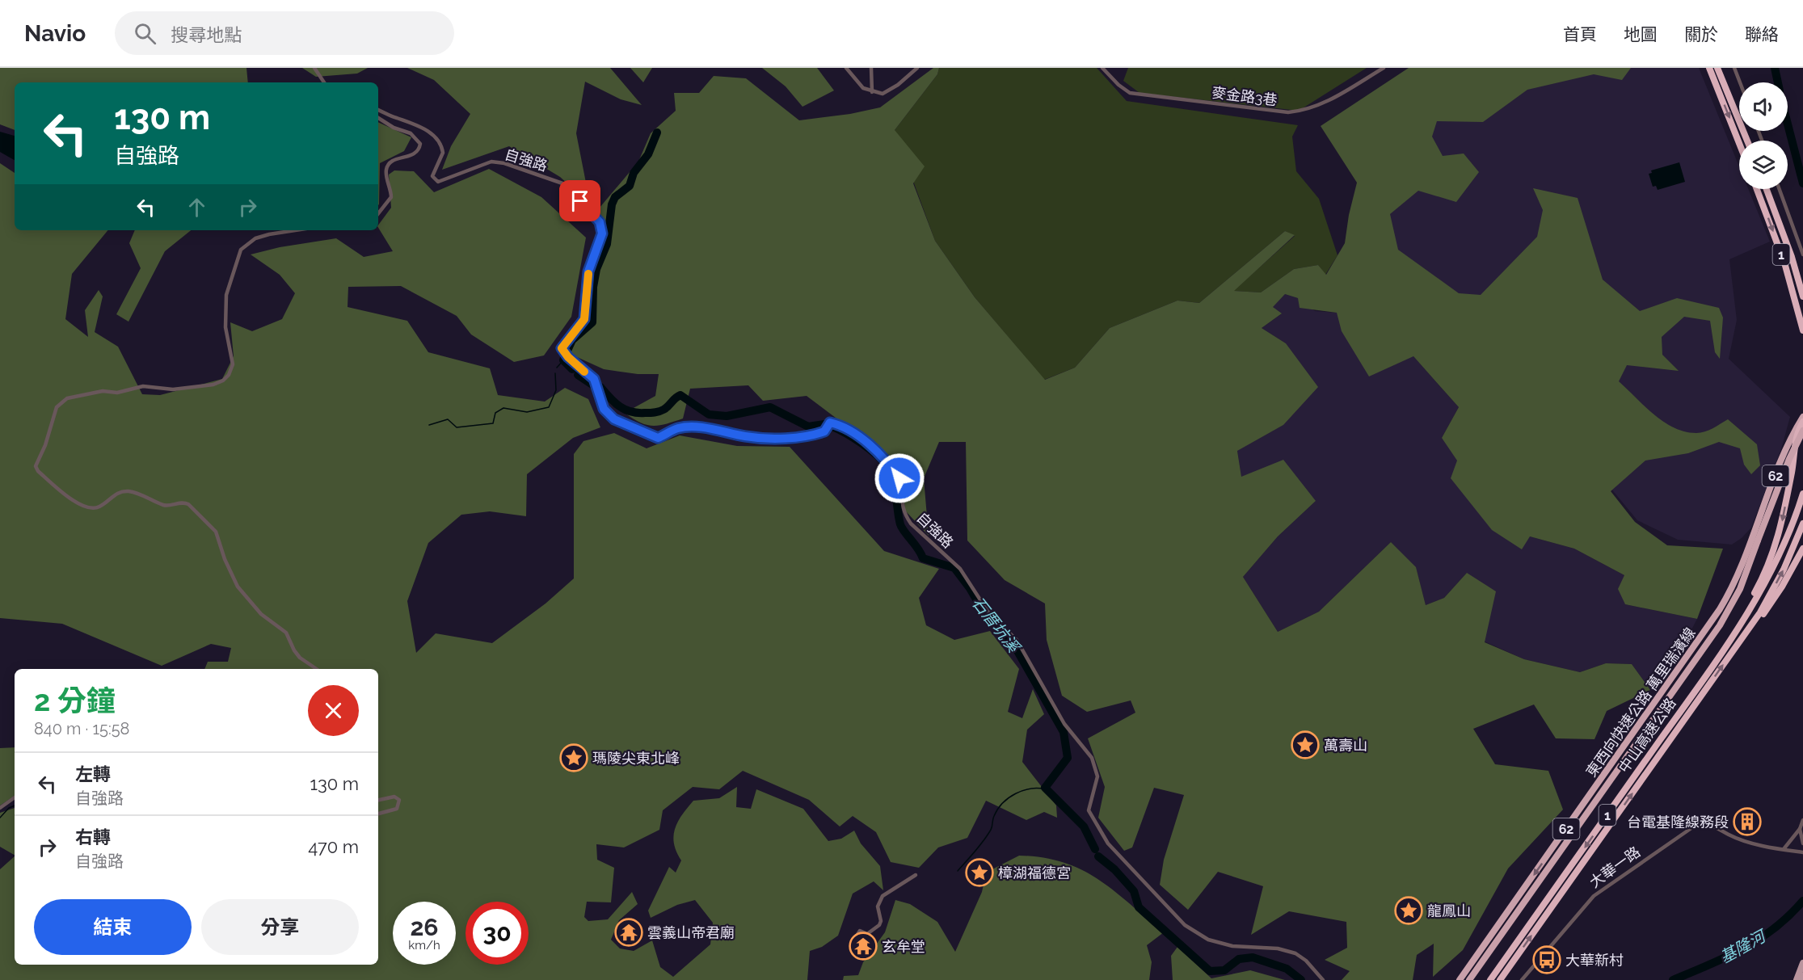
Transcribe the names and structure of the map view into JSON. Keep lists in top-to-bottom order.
{
  "streets": {
    "highway": [
      "1",
      "62",
      "東西向快速公路 萬里瑞濱線",
      "中山高速公路"
    ],
    "street": ["麥金路3巷", "自強路", "大華一路"]
  },
  "water": ["石厝坑溪", "基隆河"],
  "places": {
    "place": [
      "萬壽山",
      "瑪陵尖東北峰",
      "樟湖福德宮",
      "龍鳳山"
    ],
    "building": ["台電基隆線務段"],
    "temple": ["雲義山帝君廟", "玄牟堂"],
    "bus stop": ["大華新村"]
  },
  "page": {
    "header": "Navio",
    "search": "搜尋地點",
    "nav": [
      "首頁",
      "地圖",
      "關於",
      "聯絡"
    ],
    "turn": ["130 m", "自強路"],
    "heading": ["2 分鐘", "840 m · 15:58"],
    "list": [
      {
        "name": "左轉",
        "note": "自強路",
        "value": "130 m"
      },
      {
        "name": "右轉",
        "note": "自強路",
        "value": "470 m"
      }
    ],
    "buttons": ["結束", "分享"],
    "speed": "26 km/h",
    "limit": "30"
  }
}
